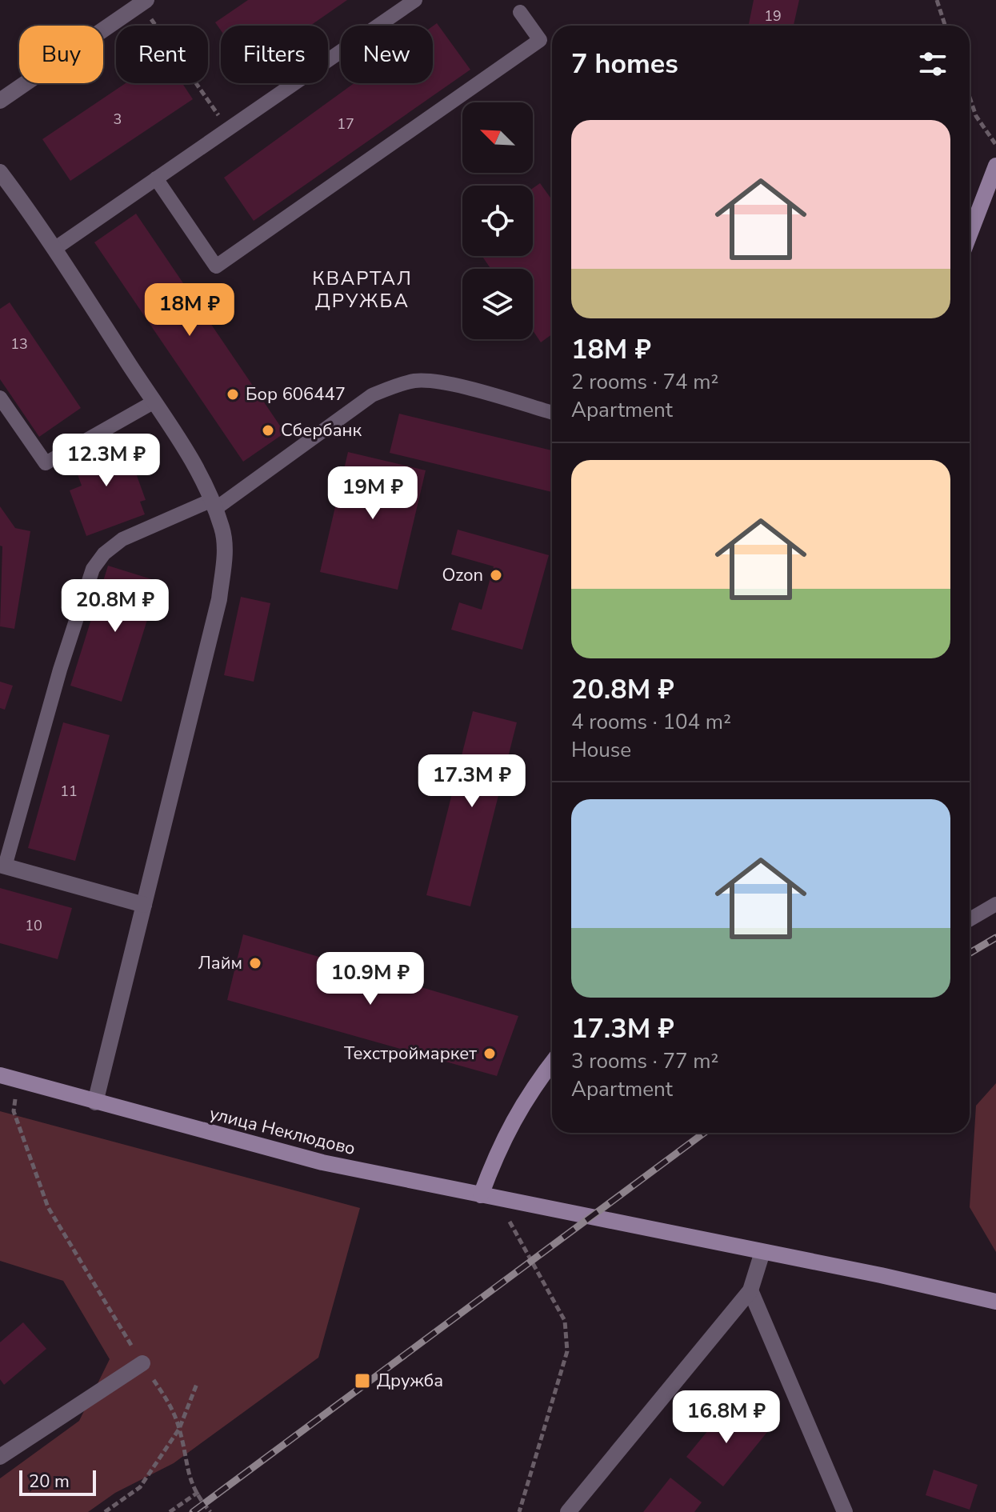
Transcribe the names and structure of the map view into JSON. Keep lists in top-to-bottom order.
{
  "streets": {
    "main road": ["улица Неклюдово"]
  },
  "districts": ["КВАРТАЛ ДРУЖБА"],
  "places": {
    "other": [
      "Бор 606447",
      "Сбербанк",
      "Ozon",
      "Лайм",
      "Техстроймаркет"
    ],
    "transit": ["Дружба"]
  },
  "house_numbers": [
    "19",
    "3",
    "17",
    "13",
    "11",
    "10"
  ],
  "scale_bar": "20 m",
  "north": "top left",
  "page": {
    "chip": [
      "Buy",
      "Rent",
      "Filters",
      "New"
    ],
    "heading": "7 homes",
    "list": [
      {
        "name": "18M ₽",
        "note": "2 rooms · 74 m² · Apartment"
      },
      {
        "name": "20.8M ₽",
        "note": "4 rooms · 104 m² · House"
      },
      {
        "name": "17.3M ₽",
        "note": "3 rooms · 77 m² · Apartment"
      }
    ],
    "price": [
      "18M ₽",
      "12.3M ₽",
      "19M ₽",
      "20.8M ₽",
      "17.3M ₽",
      "10.9M ₽",
      "16.8M ₽"
    ],
    "scale": "20 m"
  }
}
